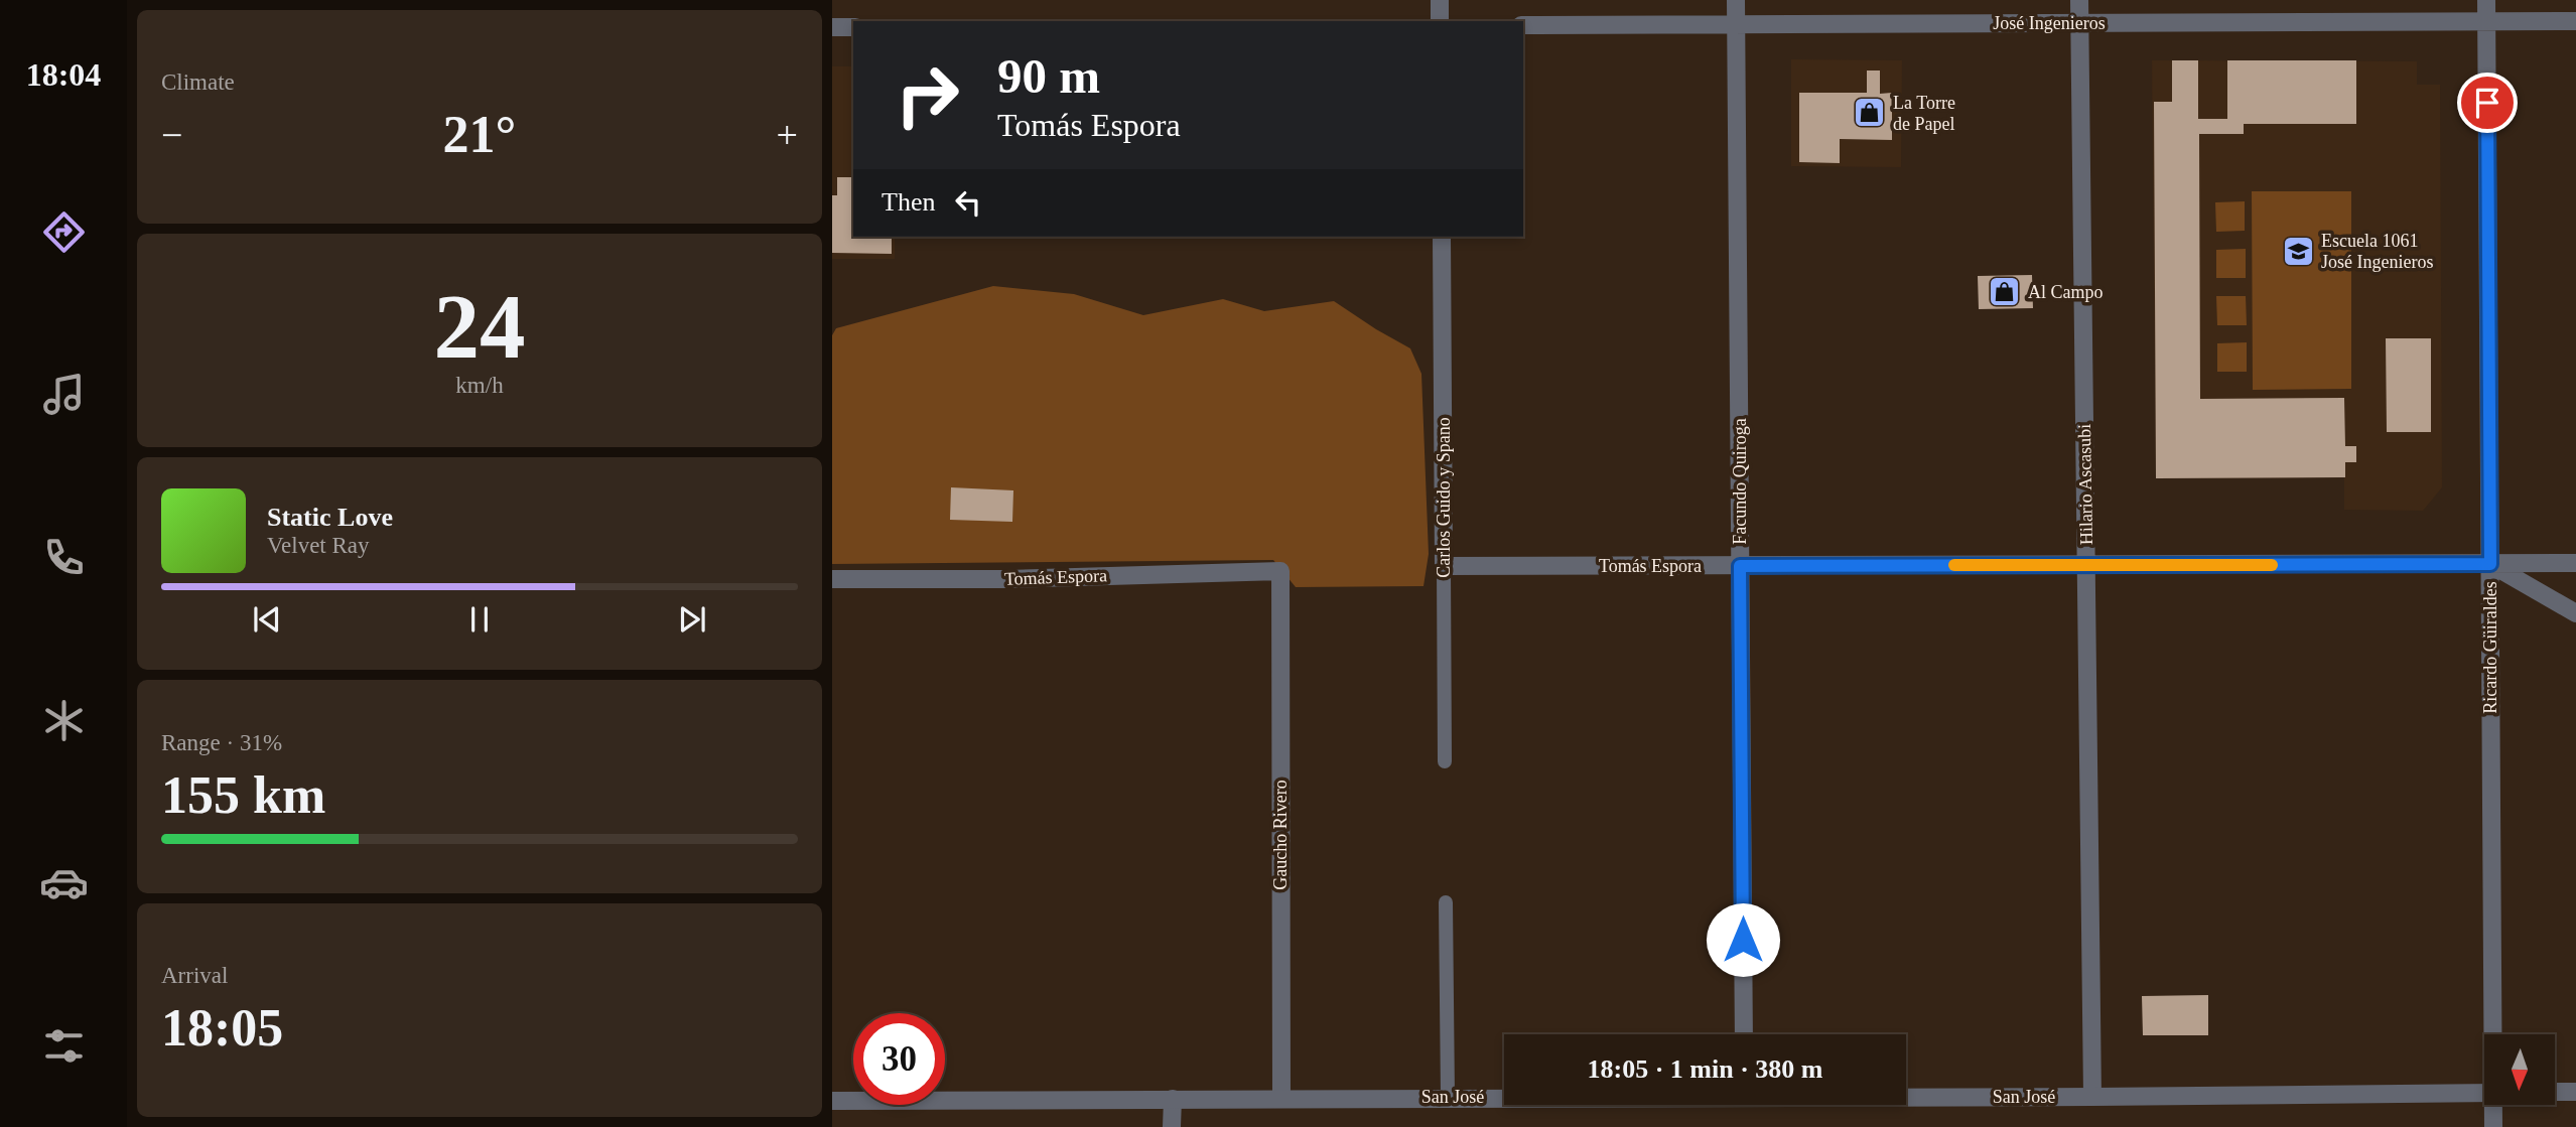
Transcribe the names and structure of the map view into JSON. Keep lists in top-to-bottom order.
{
  "streets": {
    "street": [
      "José Ingenieros",
      "Facundo Quiroga",
      "Hilario Ascasubi",
      "Carlos Guido y Spano",
      "Tomás Espora",
      "Ricardo Güiraldes",
      "Gaucho Rivero",
      "San José"
    ]
  },
  "crossings": [
    ["José Ingenieros", "Facundo Quiroga"],
    ["José Ingenieros", "Hilario Ascasubi"],
    ["José Ingenieros", "Ricardo Güiraldes"],
    ["Facundo Quiroga", "Tomás Espora"],
    ["Hilario Ascasubi", "Tomás Espora"],
    ["Hilario Ascasubi", "San José"],
    ["Carlos Guido y Spano", "Tomás Espora"],
    ["Tomás Espora", "Ricardo Güiraldes"],
    ["Tomás Espora", "Gaucho Rivero"],
    ["Gaucho Rivero", "San José"]
  ],
  "places": {
    "shop": ["La Torre de Papel", "Al Campo"],
    "school or university": ["Escuela 1061 José Ingenieros"]
  },
  "north": "bottom",
  "page": {
    "tabs": "18:04",
    "tile": [
      "Climate",
      ["24", "km/h"],
      ["Range · 31%", "155 km"],
      ["Arrival", "18:05"]
    ],
    "turn": ["90 m", "Tomás Espora"],
    "heat": ["−", "21°", "+"],
    "then": "Then",
    "song": ["Static Love", "Velvet Ray"],
    "limit": "30",
    "trip": "18:05 · 1 min · 380 m"
  }
}
